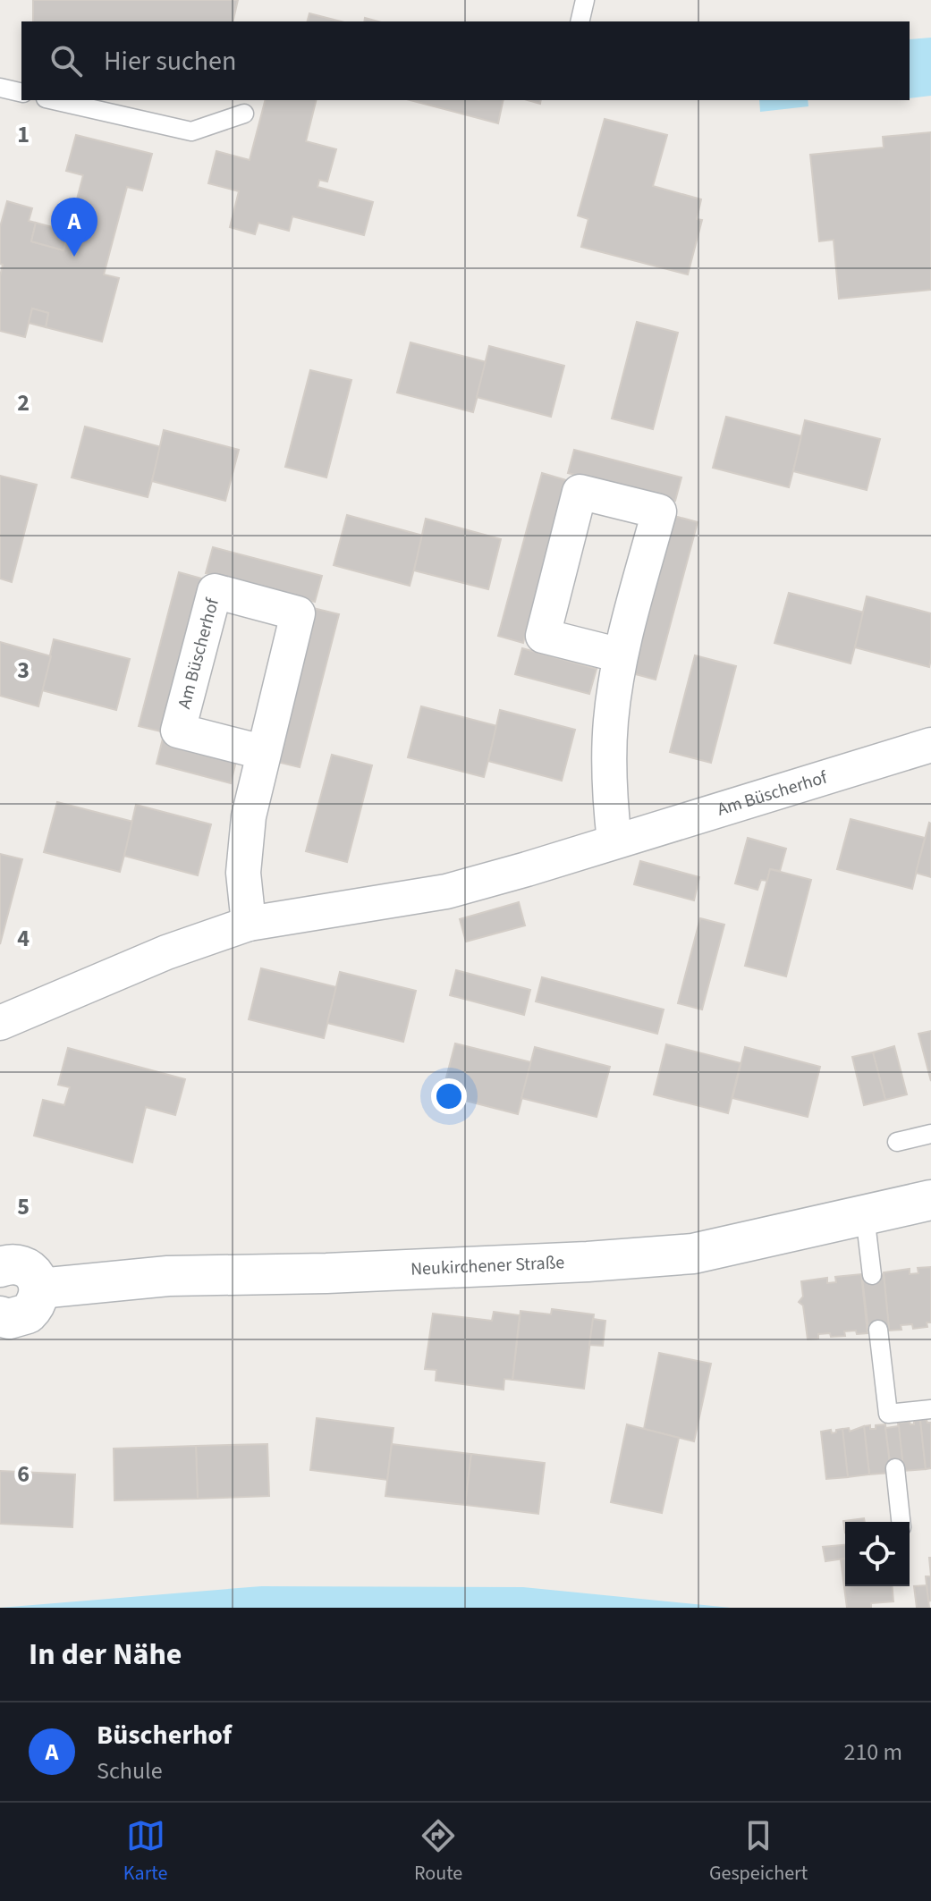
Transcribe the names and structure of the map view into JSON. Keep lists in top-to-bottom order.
{
  "streets": {
    "main road": ["Neukirchener Straße"],
    "street": ["Am Büscherhof"]
  },
  "page": {
    "search": "Hier suchen",
    "pins": "A",
    "heading": "In der Nähe",
    "list": [
      {
        "mark": "A",
        "name": "Büscherhof",
        "note": "Schule",
        "value": "210 m"
      }
    ],
    "nav": ["Karte", "Route", "Gespeichert"]
  },
  "grid": {
    "rows": [
      "1",
      "2",
      "3",
      "4",
      "5",
      "6"
    ]
  }
}
